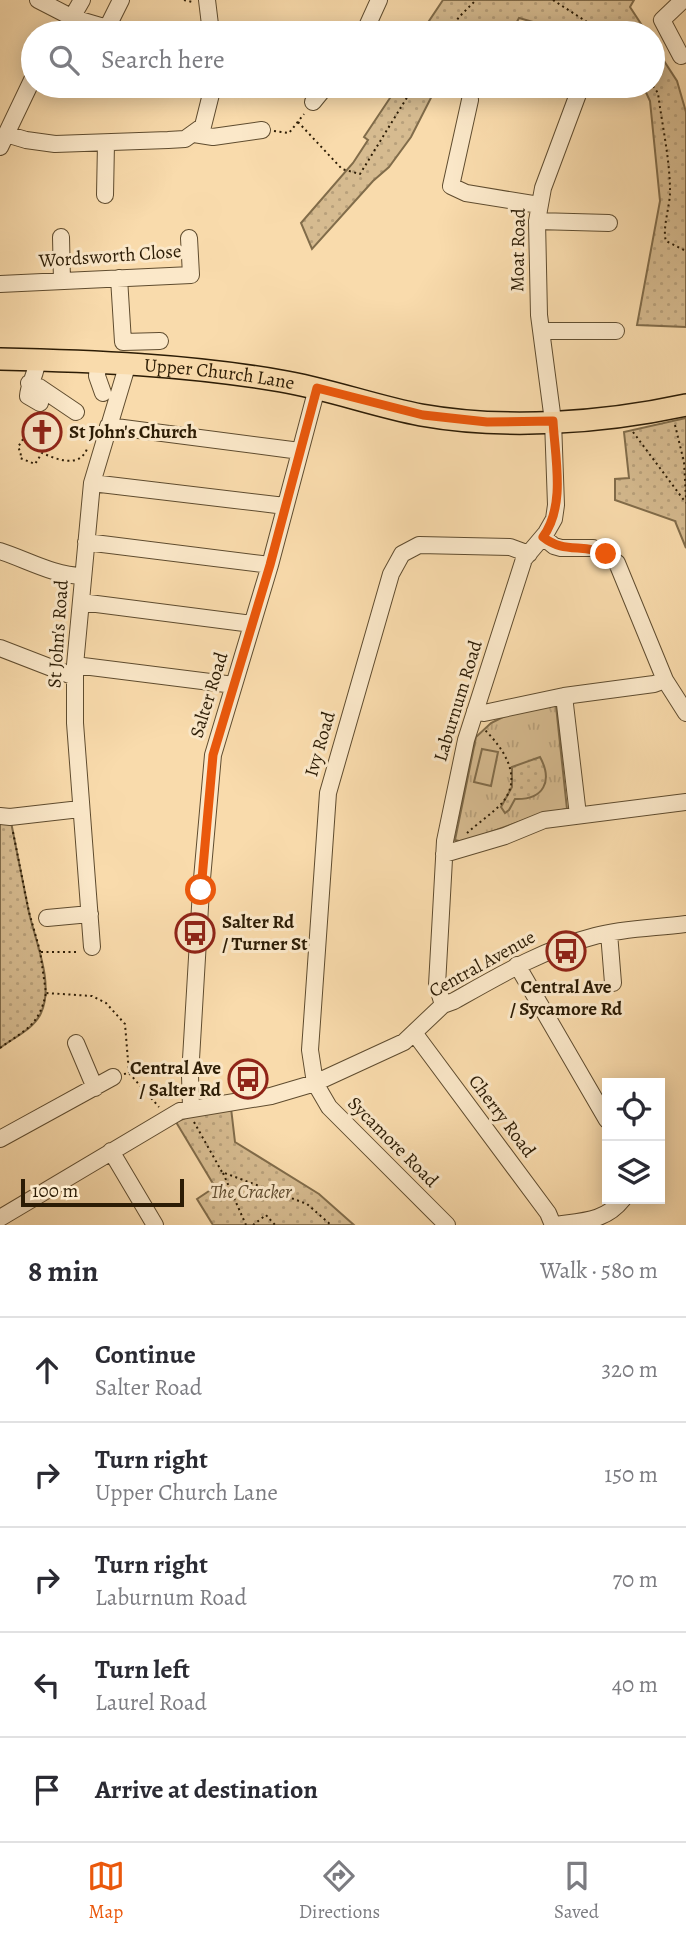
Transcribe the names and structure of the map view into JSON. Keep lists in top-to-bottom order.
{
  "streets": {
    "main road": ["Upper Church Lane"],
    "street": [
      "Moat Road",
      "Wordsworth Close",
      "St John's Road",
      "Salter Road",
      "Laburnum Road",
      "Ivy Road",
      "Central Avenue",
      "Cherry Road",
      "Sycamore Road"
    ]
  },
  "crossings": [
    ["Moat Road", "Upper Church Lane"],
    ["Moat Road", "Laburnum Road"],
    ["Upper Church Lane", "St John's Road"],
    ["Upper Church Lane", "Salter Road"],
    ["Upper Church Lane", "Laburnum Road"],
    ["Salter Road", "Central Avenue"],
    ["Laburnum Road", "Ivy Road"],
    ["Laburnum Road", "Central Avenue"],
    ["Ivy Road", "Central Avenue"],
    ["Ivy Road", "Sycamore Road"],
    ["Central Avenue", "Cherry Road"],
    ["Central Avenue", "Sycamore Road"]
  ],
  "parks": ["The Cracker"],
  "places": {
    "church": ["St John's Church"],
    "bus stop": ["Salter Rd / Turner St", "Central Ave / Sycamore Rd", "Central Ave / Salter Rd"]
  },
  "scale_bar": "100 m",
  "page": {
    "search": "Search here",
    "scale": "100 m",
    "heading": ["8 min", "Walk · 580 m"],
    "list": [
      ["Continue", "Salter Road", "320 m"],
      ["Turn right", "Upper Church Lane", "150 m"],
      ["Turn right", "Laburnum Road", "70 m"],
      ["Turn left", "Laurel Road", "40 m"],
      "Arrive at destination"
    ],
    "nav": ["Map", "Directions", "Saved"]
  }
}
